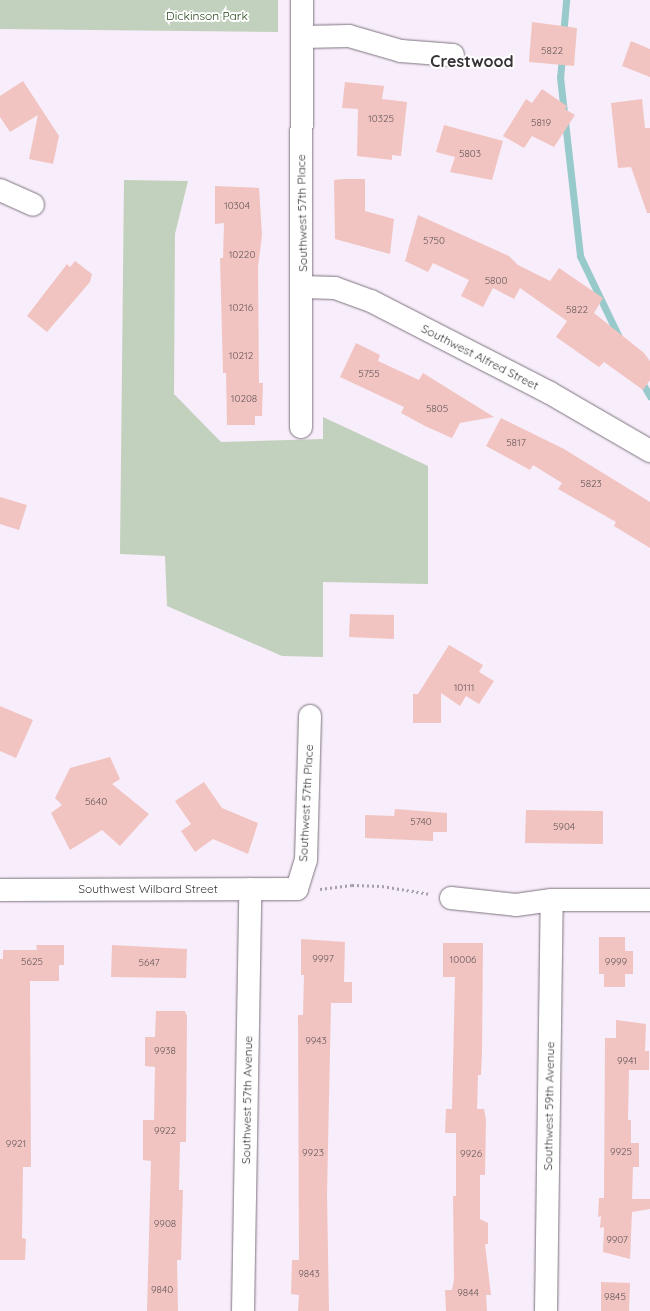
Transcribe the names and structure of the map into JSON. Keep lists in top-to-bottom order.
{
  "streets": {
    "street": [
      "Southwest 57th Place",
      "Southwest Alfred Street",
      "Southwest Wilbard Street",
      "Southwest 57th Avenue",
      "Southwest 59th Avenue"
    ]
  },
  "crossings": [
    ["Southwest 57th Place", "Southwest Alfred Street"],
    ["Southwest 57th Place", "Southwest Wilbard Street"],
    ["Southwest Wilbard Street", "Southwest 57th Avenue"]
  ],
  "districts": ["Crestwood"],
  "parks": ["Dickinson Park"],
  "house_numbers": [
    "5822",
    "10325",
    "5819",
    "5803",
    "10304",
    "5750",
    "10220",
    "5800",
    "10216",
    "5822",
    "10212",
    "5755",
    "10208",
    "5805",
    "5817",
    "5823",
    "10111",
    "5640",
    "5740",
    "5904",
    "9997",
    "10006",
    "5625",
    "9999",
    "5647",
    "9943",
    "9938",
    "9941",
    "9922",
    "9921",
    "9925",
    "9923",
    "9926",
    "9908",
    "9907",
    "9843",
    "9840",
    "9844",
    "9845"
  ]
}
